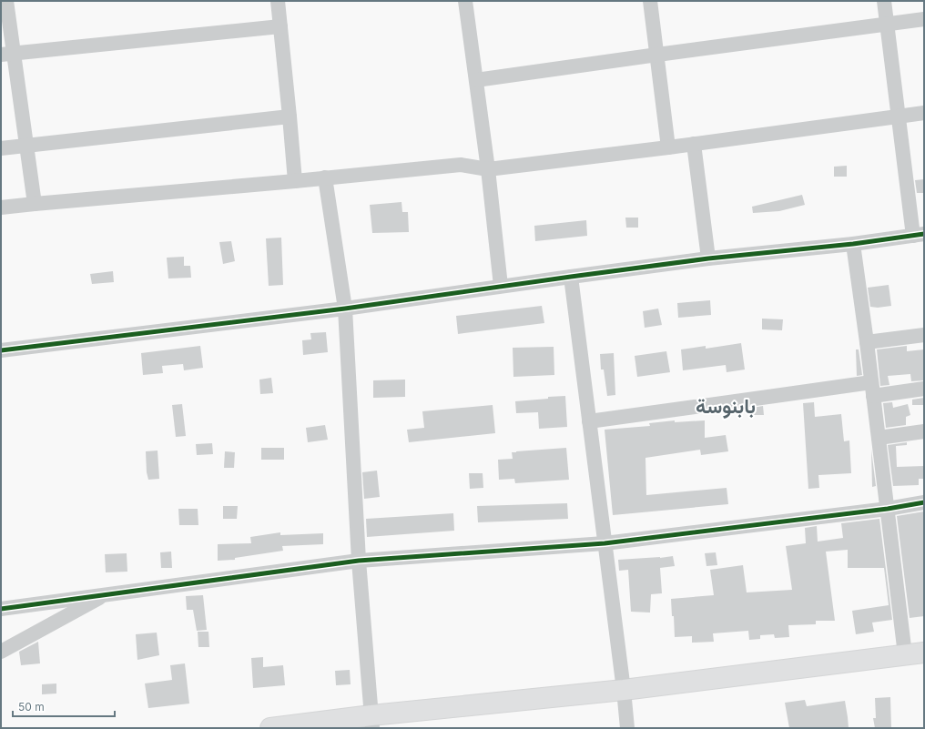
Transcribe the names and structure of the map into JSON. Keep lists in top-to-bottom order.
{
  "districts": ["بابنوسة"],
  "scale_bar": "50 m"
}
